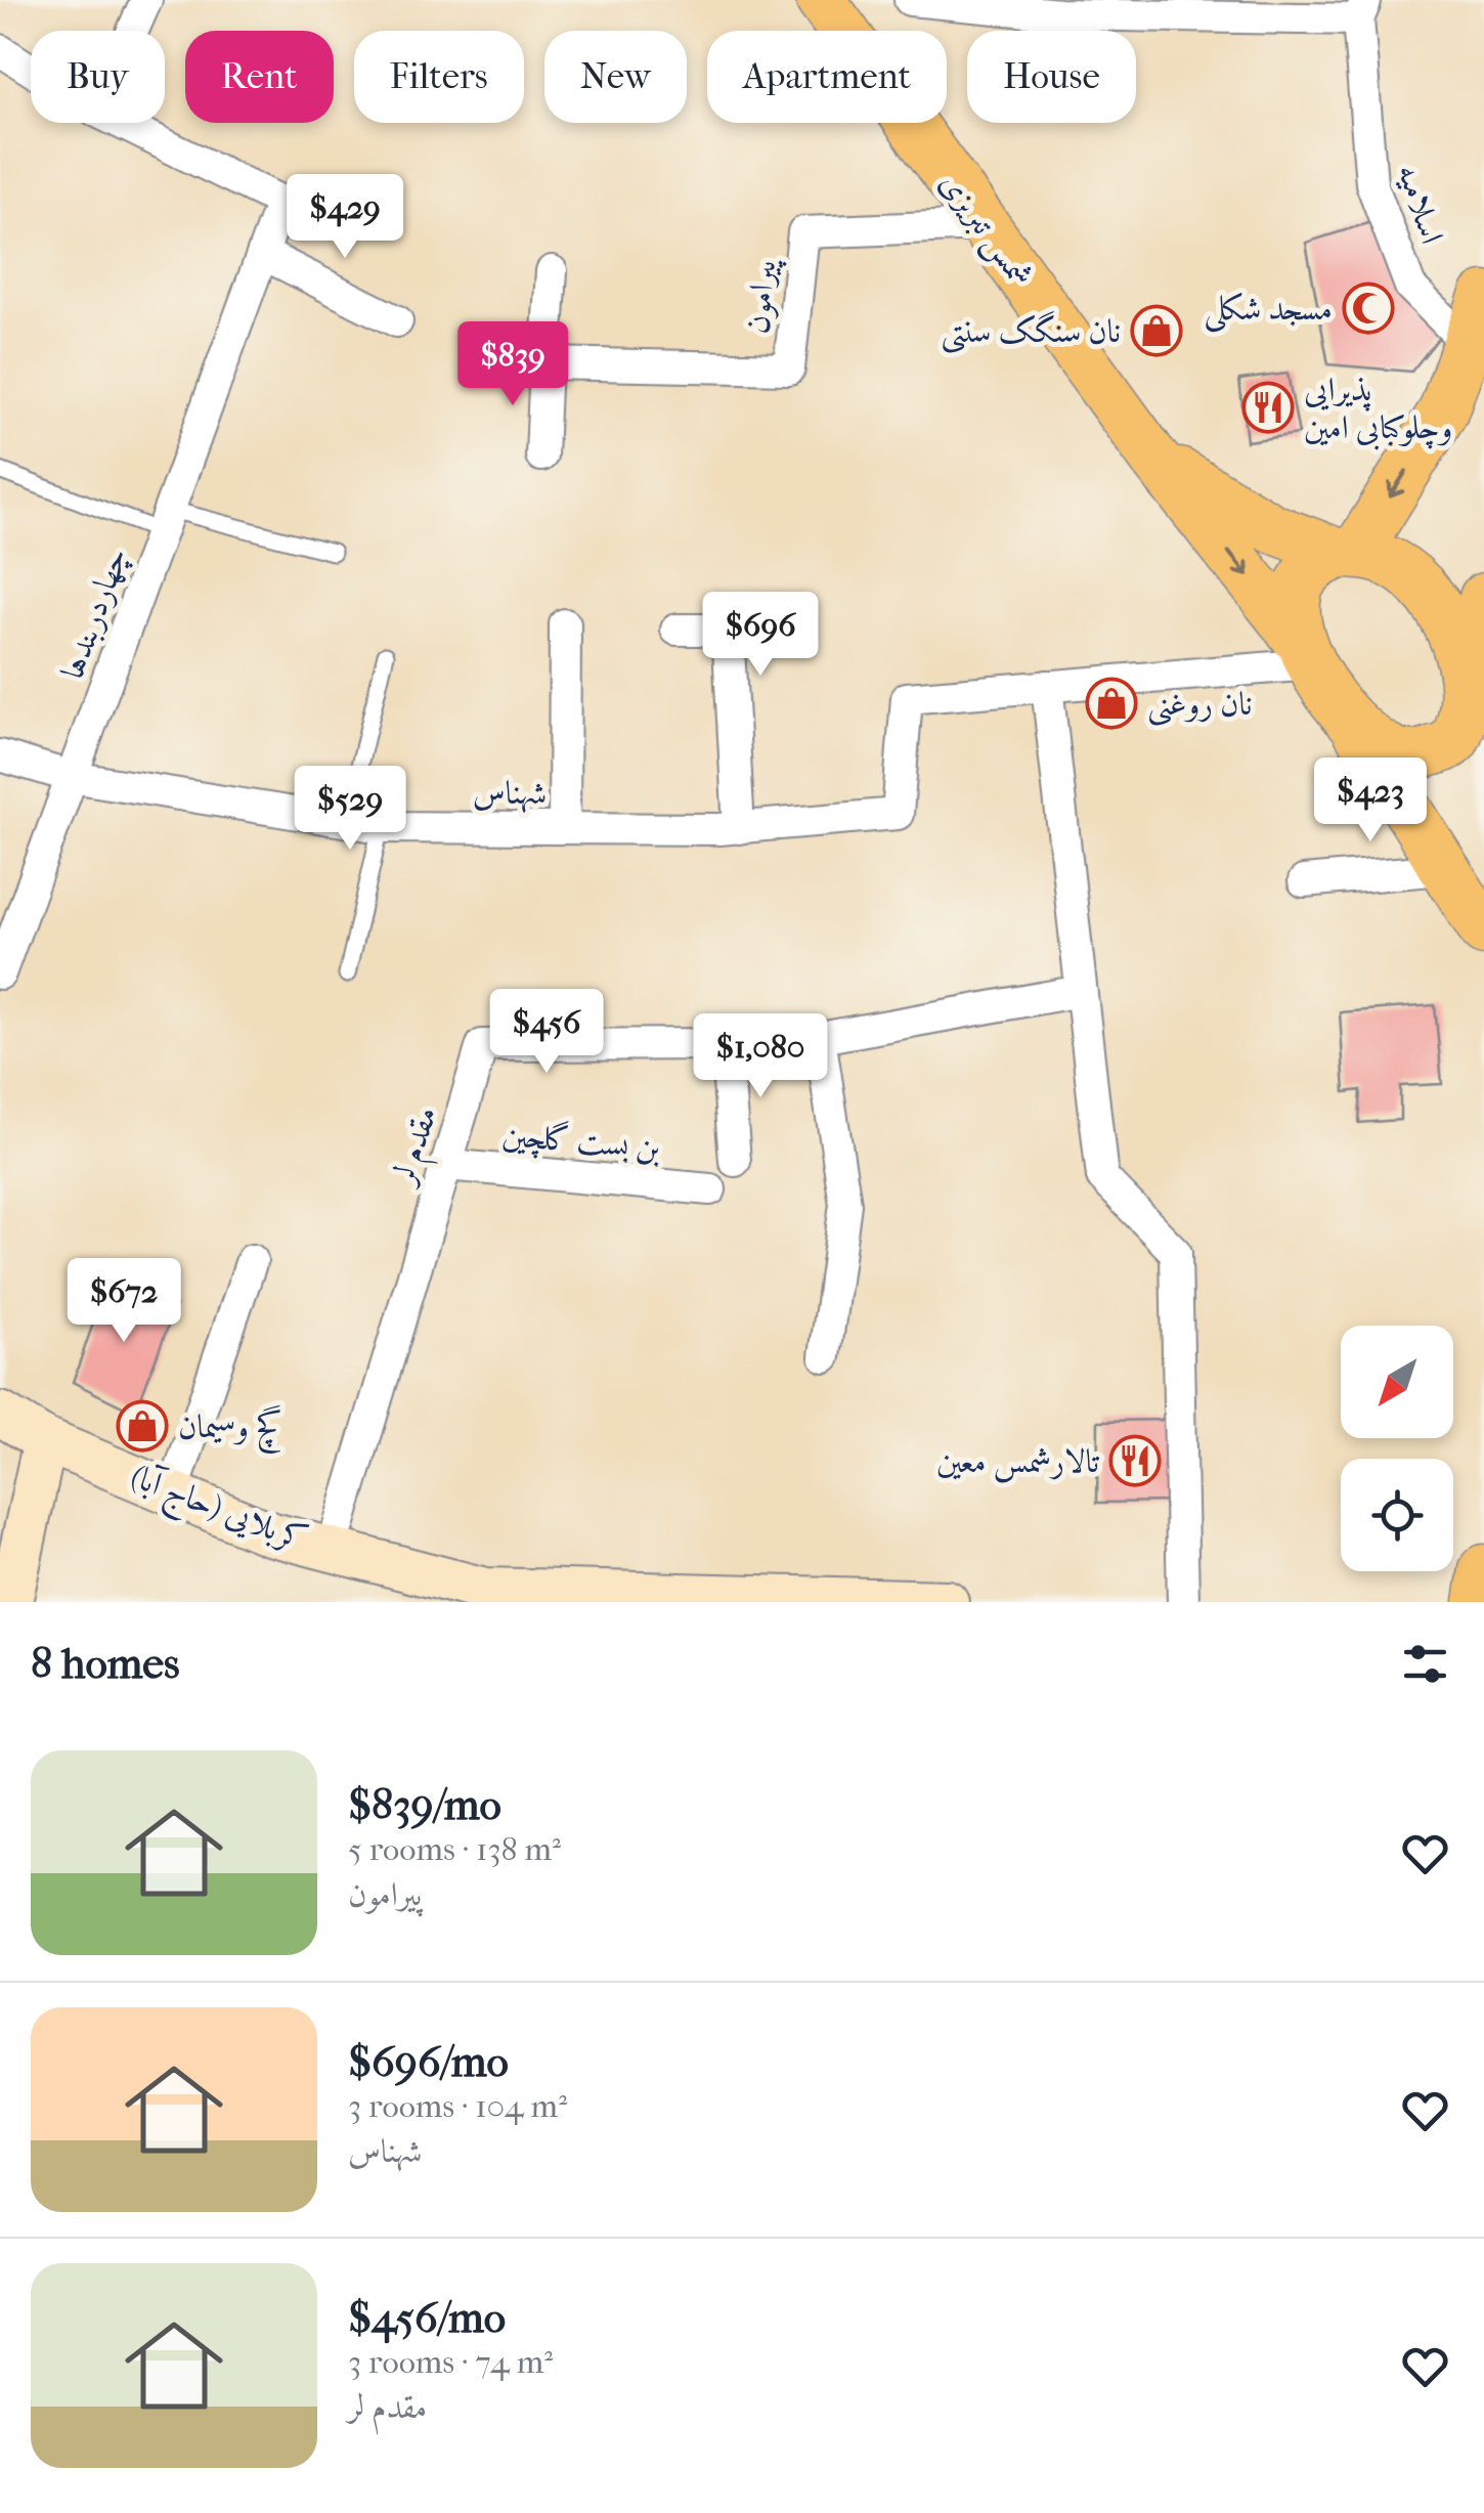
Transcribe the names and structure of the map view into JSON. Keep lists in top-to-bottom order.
{
  "streets": {
    "main road": ["شمس تبریزی"],
    "street": [
      "اسلامیه",
      "پیرامون",
      "چهاردربندها",
      "شهناس",
      "بن بست گلچین",
      "مقدم لر",
      "کربلایی (حاج آبا)"
    ]
  },
  "crossings": [
    ["شمس تبریزی", "پیرامون"],
    ["چهاردربندها", "شهناس"],
    ["بن بست گلچین", "مقدم لر"],
    ["مقدم لر", "کربلایی (حاج آبا)"]
  ],
  "places": {
    "mosque": ["مسجد شکلی"],
    "shop": ["نان سنگک سنتی", "نان روغنی", "گچ وسیمان"],
    "restaurant": ["پذیرایی وچلوکبابی امین", "تالارشمس معین"]
  },
  "north": "bottom left",
  "page": {
    "chip": [
      "Buy",
      "Rent",
      "Filters",
      "New",
      "Apartment",
      "House"
    ],
    "price": [
      "$429",
      "$839",
      "$696",
      "$423",
      "$529",
      "$456",
      "$1,080",
      "$672"
    ],
    "heading": "8 homes",
    "list": [
      {
        "name": "$839/mo",
        "note": "5 rooms · 138 m² · پیرامون"
      },
      {
        "name": "$696/mo",
        "note": "3 rooms · 104 m² · شهناس"
      },
      {
        "name": "$456/mo",
        "note": "3 rooms · 74 m² · مقدم لر"
      }
    ]
  }
}
